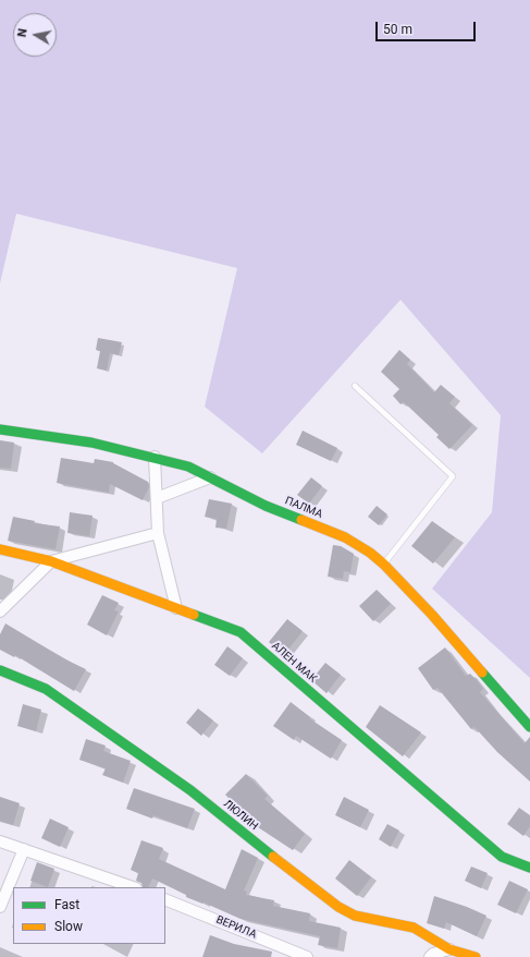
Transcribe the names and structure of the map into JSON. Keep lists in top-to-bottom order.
{
  "streets": {
    "street": [
      "ПАЛМА",
      "АЛЕН МАК",
      "ЛЮЛИН",
      "ВЕРИЛА"
    ]
  },
  "legend": ["Fast", "Slow"],
  "scale_bar": "50 m",
  "north": "left"
}
